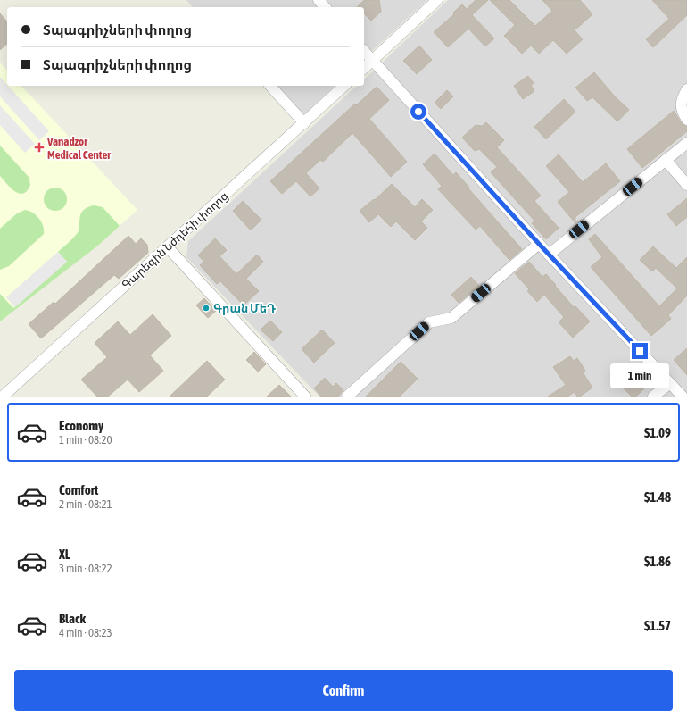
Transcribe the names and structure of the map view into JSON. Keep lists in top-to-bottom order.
{
  "streets": {
    "street": ["Գարեգին Նժդեհի փողոց"]
  },
  "places": {
    "health": ["Vanadzor Medical Center"],
    "other": ["Գրան ՄեԴ"]
  },
  "page": {
    "banner": ["Տպագրիչների փողոց", "Տպագրիչների փողոց"],
    "bubble": "1 min",
    "list": [
      {
        "name": "Economy",
        "note": "1 min · 08:20",
        "value": "$1.09"
      },
      {
        "name": "Comfort",
        "note": "2 min · 08:21",
        "value": "$1.48"
      },
      {
        "name": "XL",
        "note": "3 min · 08:22",
        "value": "$1.86"
      },
      {
        "name": "Black",
        "note": "4 min · 08:23",
        "value": "$1.57"
      }
    ],
    "buttons": "Confirm"
  }
}
